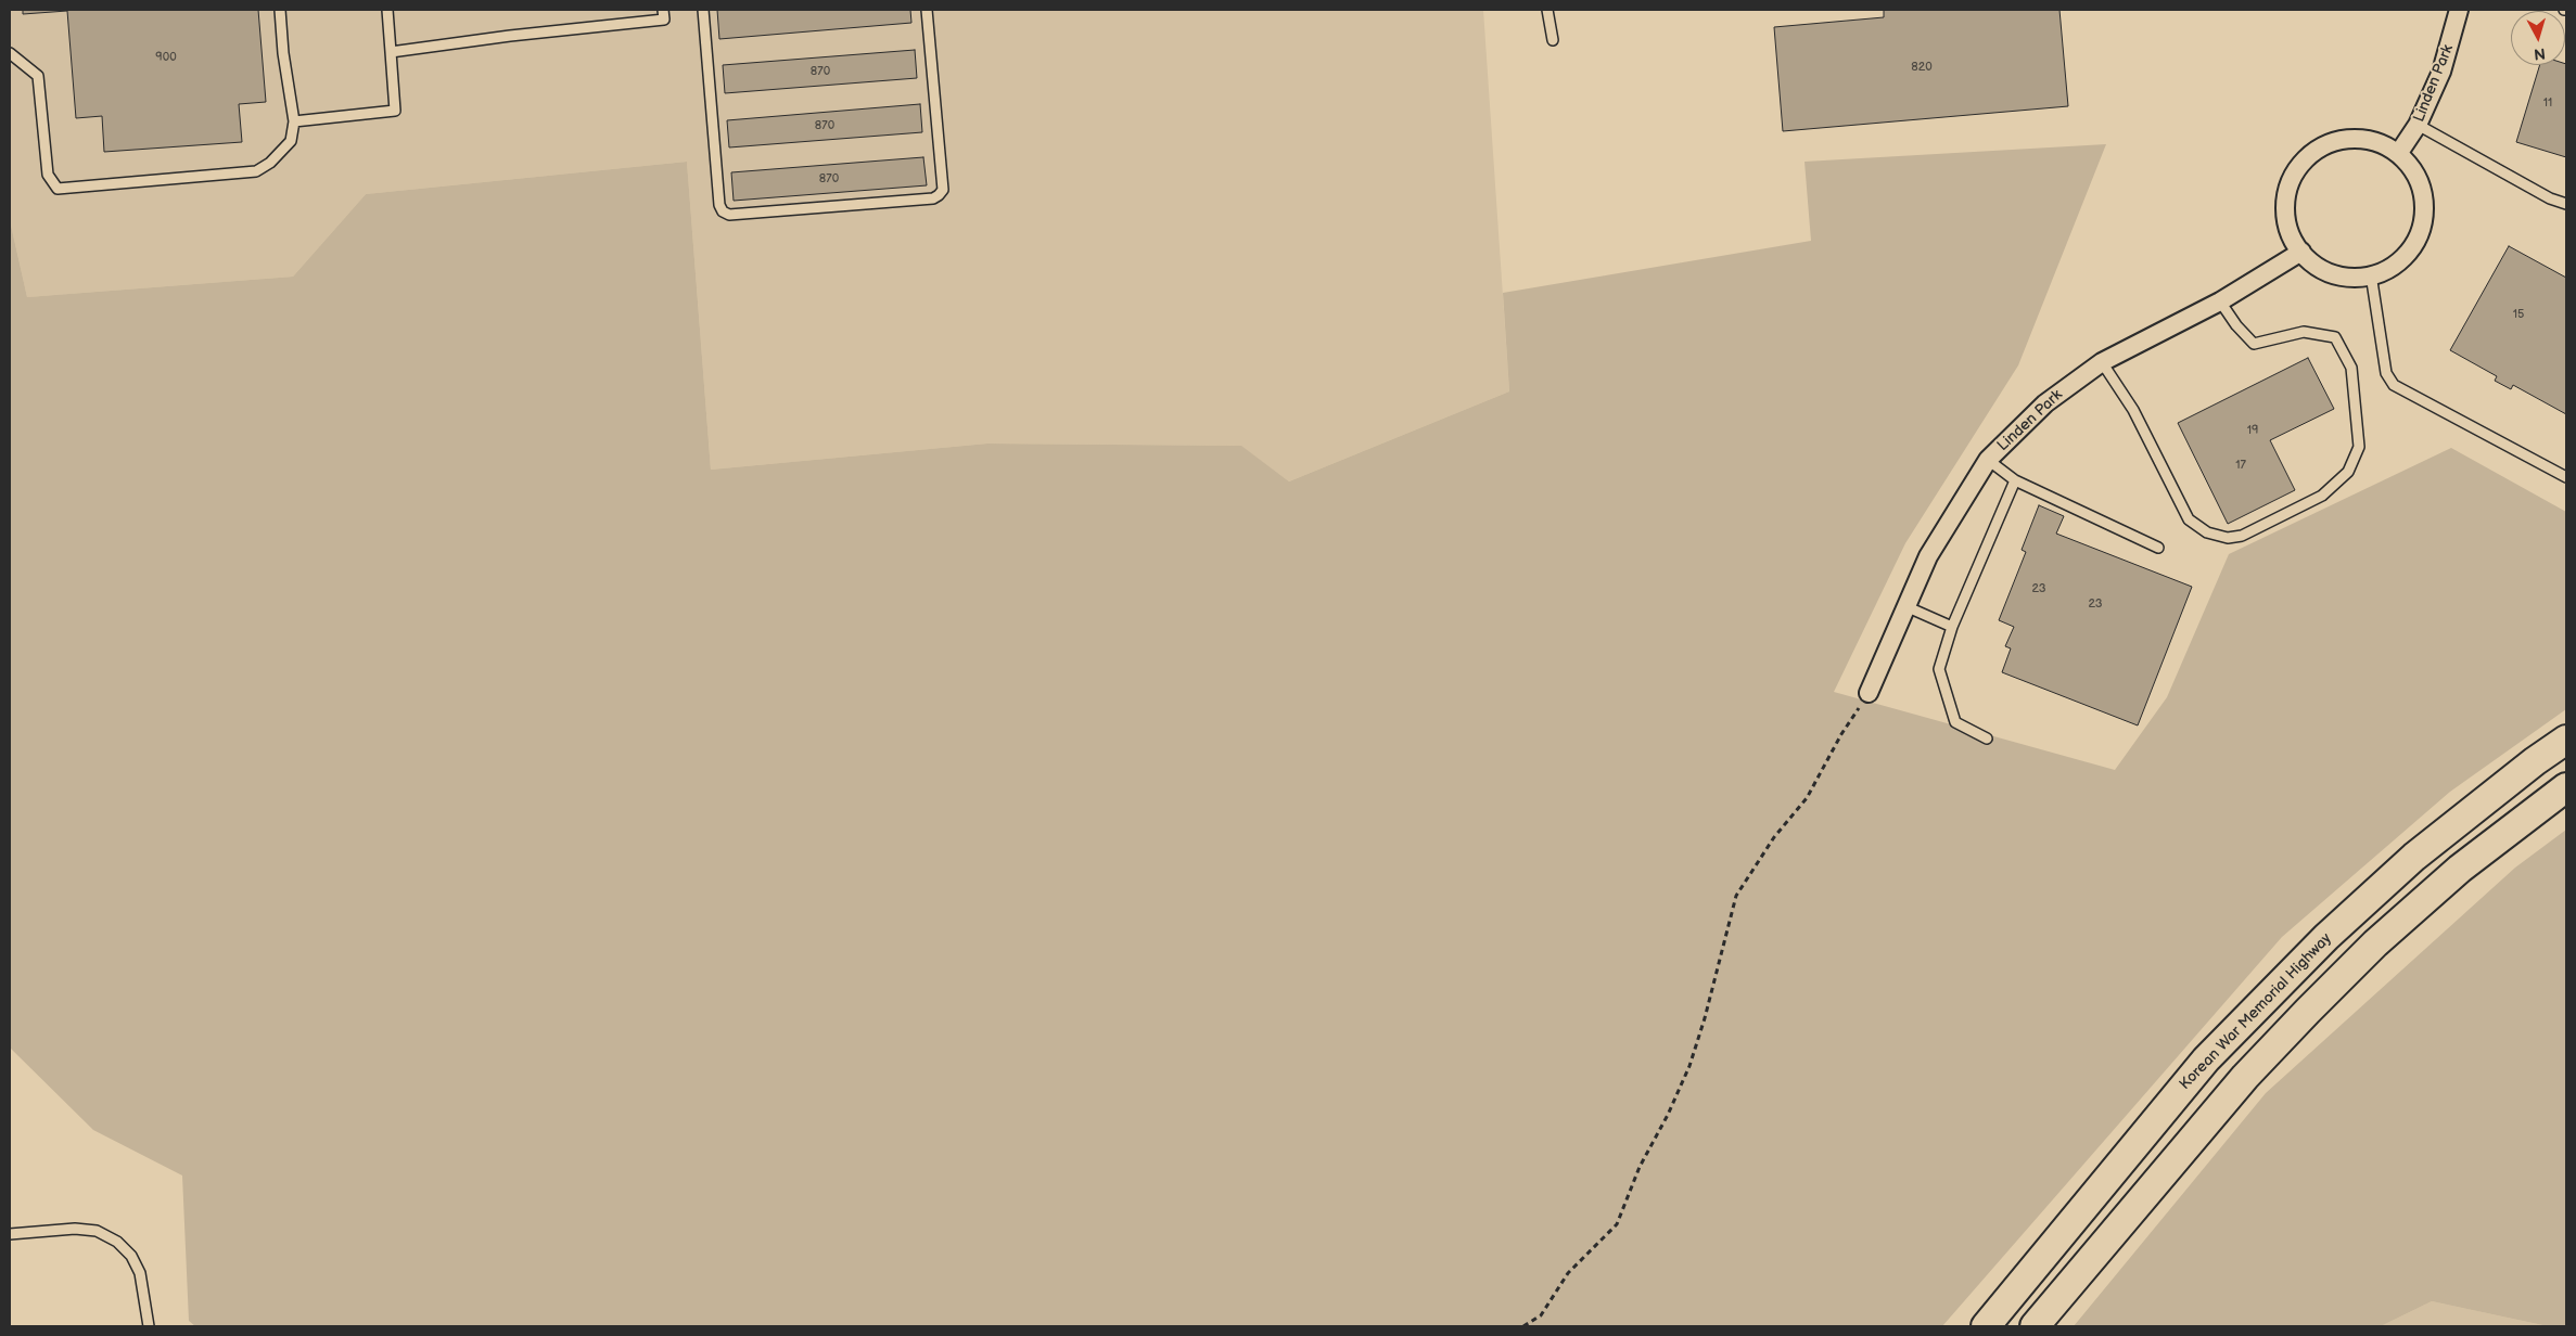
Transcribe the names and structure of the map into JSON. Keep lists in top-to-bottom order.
{
  "streets": {
    "main road": ["Korean War Memorial Highway"],
    "street": ["Linden Park"]
  },
  "house_numbers": [
    "900",
    "820",
    "870",
    "11",
    "870",
    "870",
    "15",
    "19",
    "17",
    "23",
    "23"
  ],
  "north": "bottom"
}
